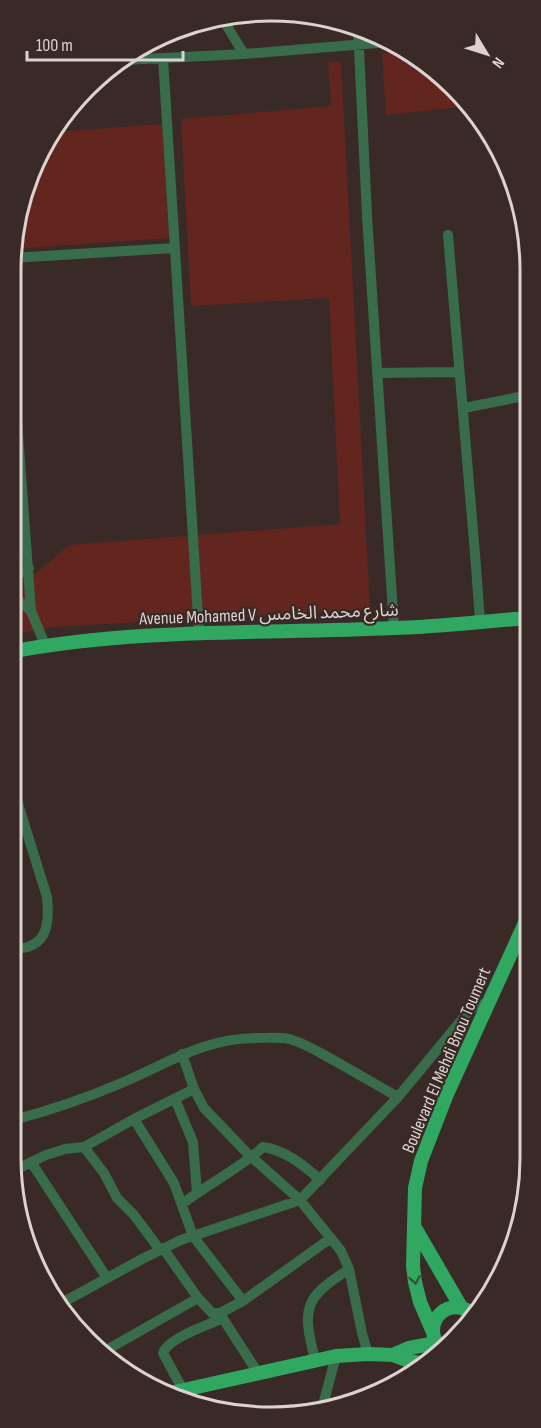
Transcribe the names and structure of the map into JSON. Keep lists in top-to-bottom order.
{
  "streets": {
    "main road": ["Avenue Mohamed V شارع محمد الخامس", "Boulevard El Mehdi Bnou Toumert"]
  },
  "scale_bar": "100 m",
  "north": "bottom right"
}
